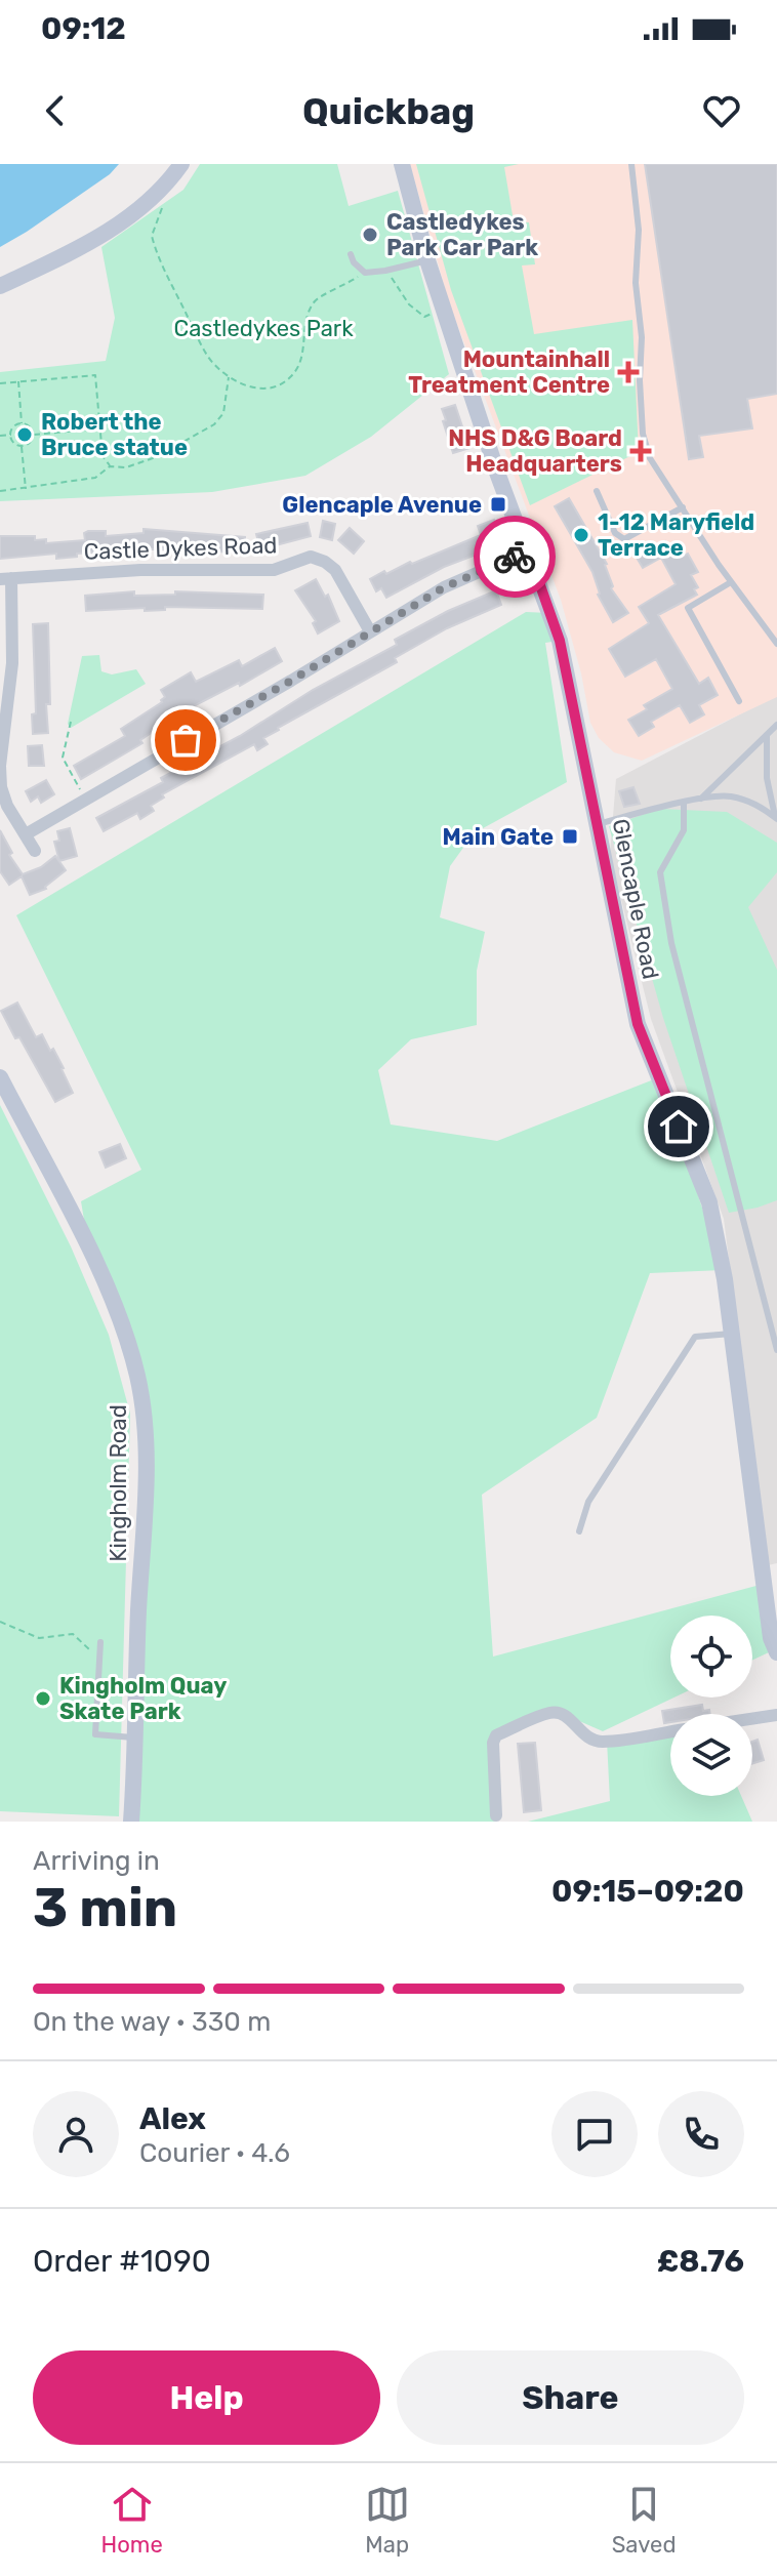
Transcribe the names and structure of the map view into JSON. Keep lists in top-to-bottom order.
{
  "streets": {
    "main road": ["Glencaple Road", "Kingholm Road"],
    "street": ["Castle Dykes Road"]
  },
  "parks": ["Castledykes Park"],
  "places": {
    "other": [
      "Castledykes Park Car Park",
      "Robert the Bruce statue",
      "1-12 Maryfield Terrace",
      "Kingholm Quay Skate Park"
    ],
    "health": ["Mountainhall Treatment Centre", "NHS D&G Board Headquarters"],
    "transit": ["Glencaple Avenue", "Main Gate"]
  },
  "page": {
    "status": "09:12",
    "header": "Quickbag",
    "heading": ["3 min", "Arriving in", "09:15–09:20"],
    "panel": [
      "Alex",
      "Courier · 4.6",
      "Order #1090",
      "£8.76"
    ],
    "bar": "On the way · 330 m",
    "buttons": ["Help", "Share"],
    "tabs": ["Home", "Map", "Saved"]
  }
}
